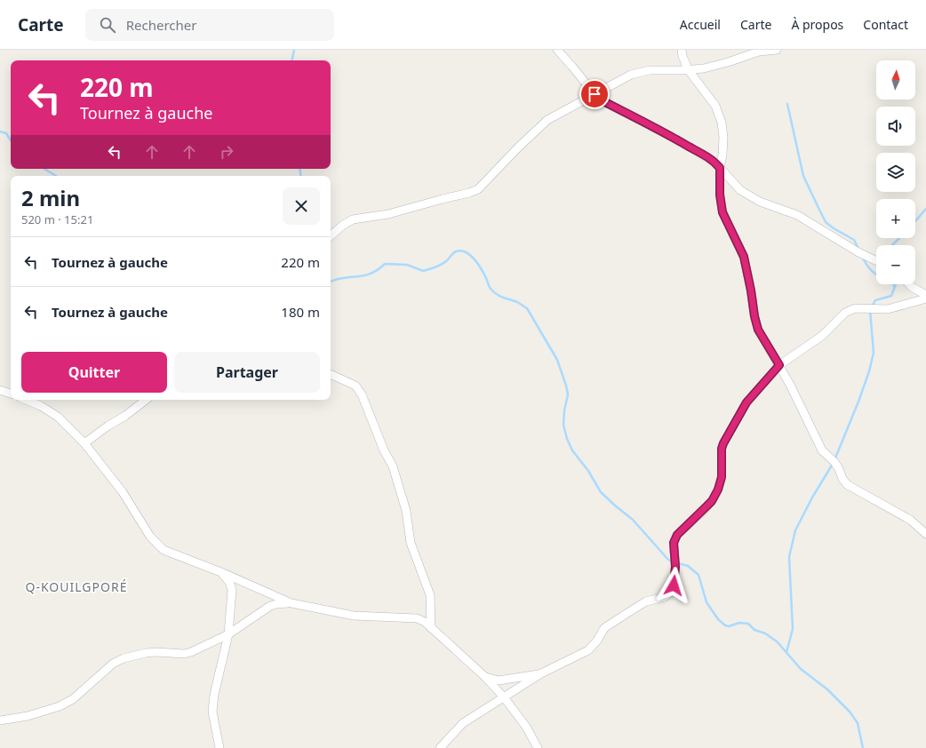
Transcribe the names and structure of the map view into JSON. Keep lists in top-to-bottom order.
{
  "districts": ["Q-KOUILGPORÉ"],
  "north": "top",
  "page": {
    "header": "Carte",
    "search": "Rechercher",
    "nav": [
      "Accueil",
      "Carte",
      "À propos",
      "Contact"
    ],
    "map_buttons": ["+", "−"],
    "turn": ["220 m", "Tournez à gauche"],
    "heading": ["2 min", "520 m · 15:21"],
    "list": [
      {
        "name": "Tournez à gauche",
        "value": "220 m"
      },
      {
        "name": "Tournez à gauche",
        "value": "180 m"
      }
    ],
    "buttons": ["Quitter", "Partager"]
  }
}
